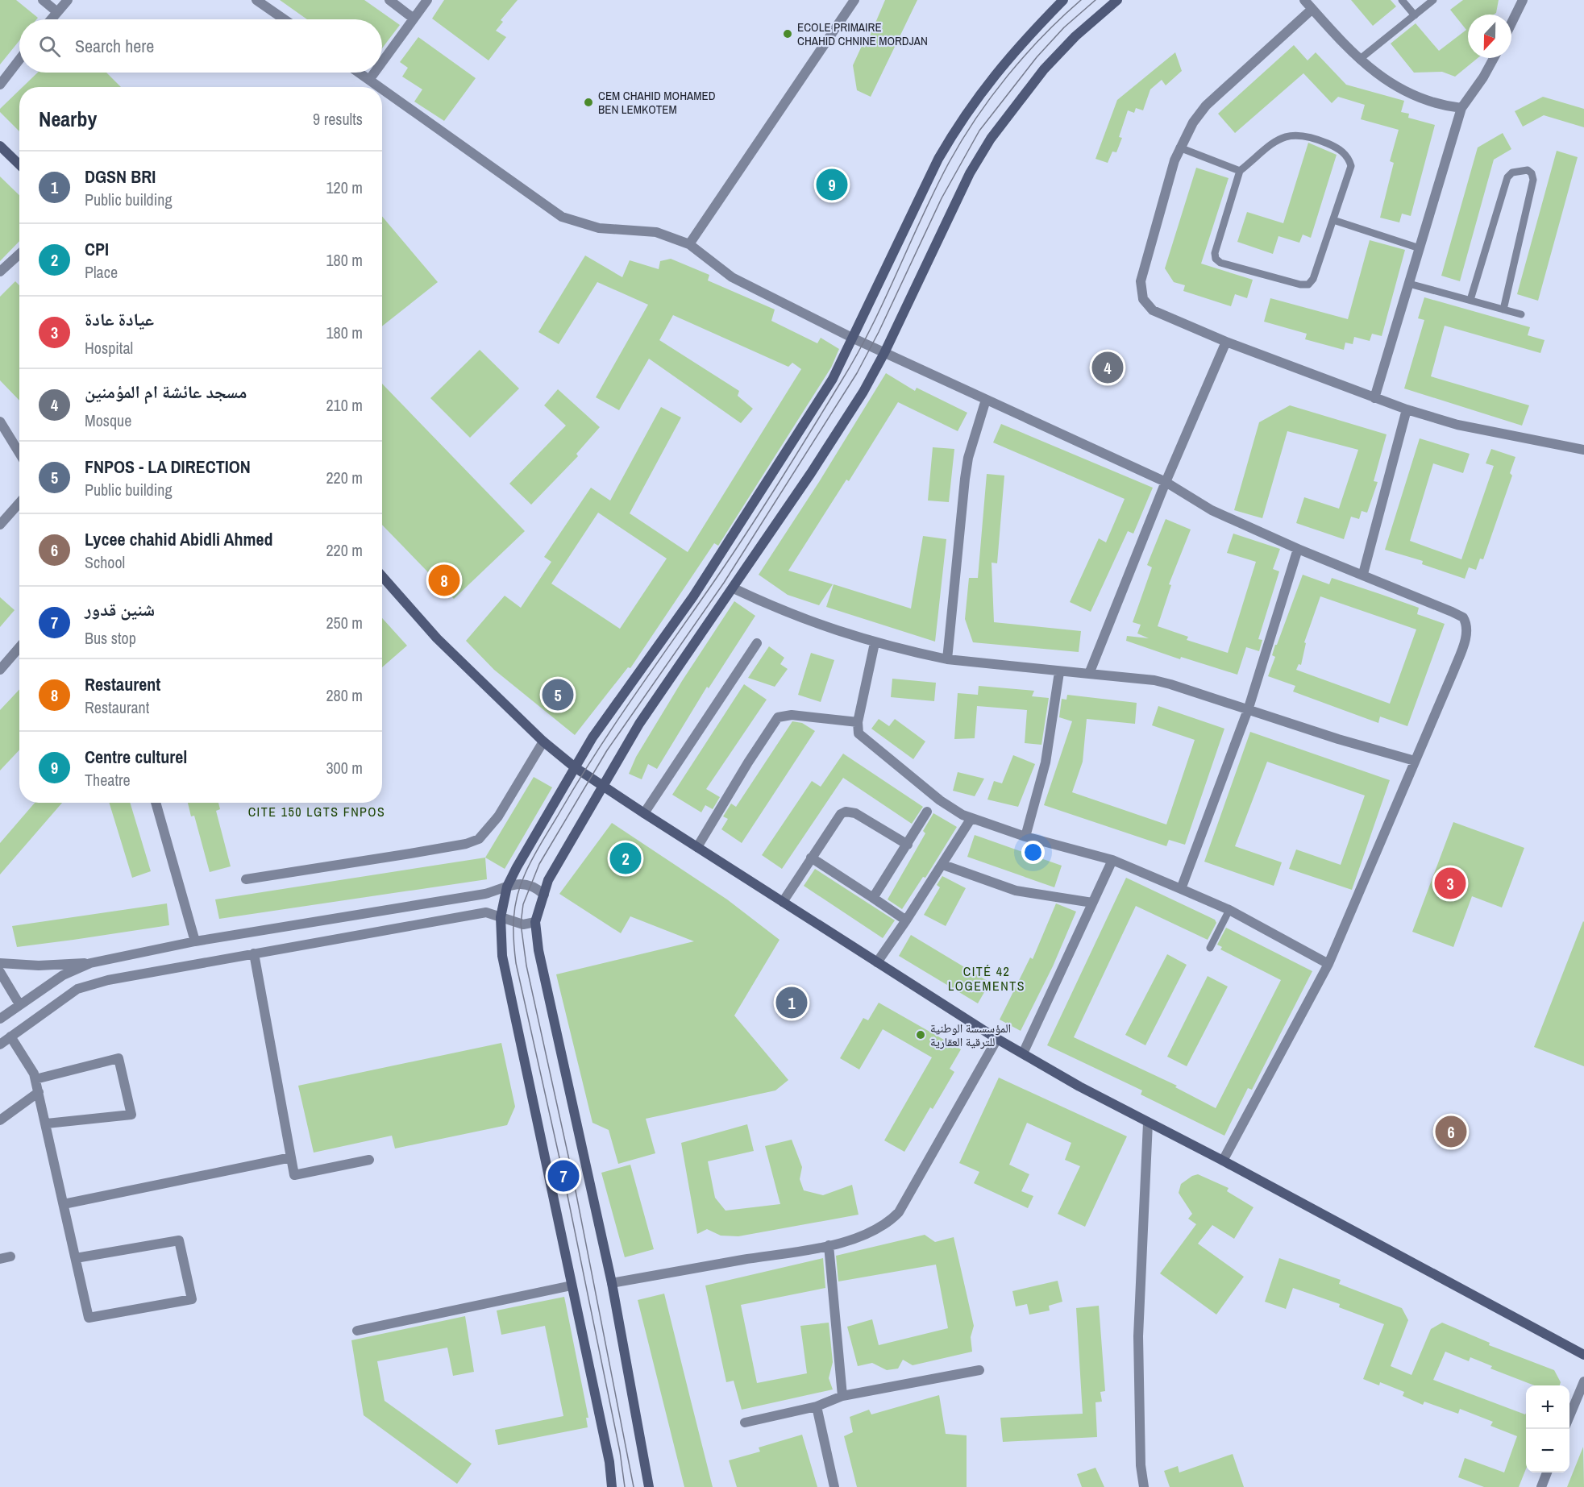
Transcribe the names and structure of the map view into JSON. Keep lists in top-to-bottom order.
{
  "districts": ["CITE 150 LGTS FNPOS", "CITÉ 42 LOGEMENTS"],
  "places": ["ECOLE PRIMAIRE CHAHID CHNINE MORDJAN", "CEM CHAHID MOHAMED BEN LEMKOTEM", "المؤسسسة الوطنية للترقية العقارية"],
  "north": "bottom",
  "page": {
    "search": "Search here",
    "heading": ["Nearby", "9 results"],
    "list": [
      {
        "mark": "1",
        "name": "DGSN BRI",
        "note": "Public building",
        "value": "120 m"
      },
      {
        "mark": "2",
        "name": "CPI",
        "note": "Place",
        "value": "180 m"
      },
      {
        "mark": "3",
        "name": "عيادة عادة",
        "note": "Hospital",
        "value": "180 m"
      },
      {
        "mark": "4",
        "name": "مسجد عائشة ام المؤمنين",
        "note": "Mosque",
        "value": "210 m"
      },
      {
        "mark": "5",
        "name": "FNPOS - LA DIRECTION",
        "note": "Public building",
        "value": "220 m"
      },
      {
        "mark": "6",
        "name": "Lycee chahid Abidli Ahmed",
        "note": "School",
        "value": "220 m"
      },
      {
        "mark": "7",
        "name": "شنين قدور",
        "note": "Bus stop",
        "value": "250 m"
      },
      {
        "mark": "8",
        "name": "Restaurent",
        "note": "Restaurant",
        "value": "280 m"
      },
      {
        "mark": "9",
        "name": "Centre culturel",
        "note": "Theatre",
        "value": "300 m"
      }
    ],
    "pins": [
      "9",
      "4",
      "8",
      "5",
      "2",
      "3",
      "1",
      "6",
      "7"
    ],
    "map_buttons": ["+", "−"]
  }
}
